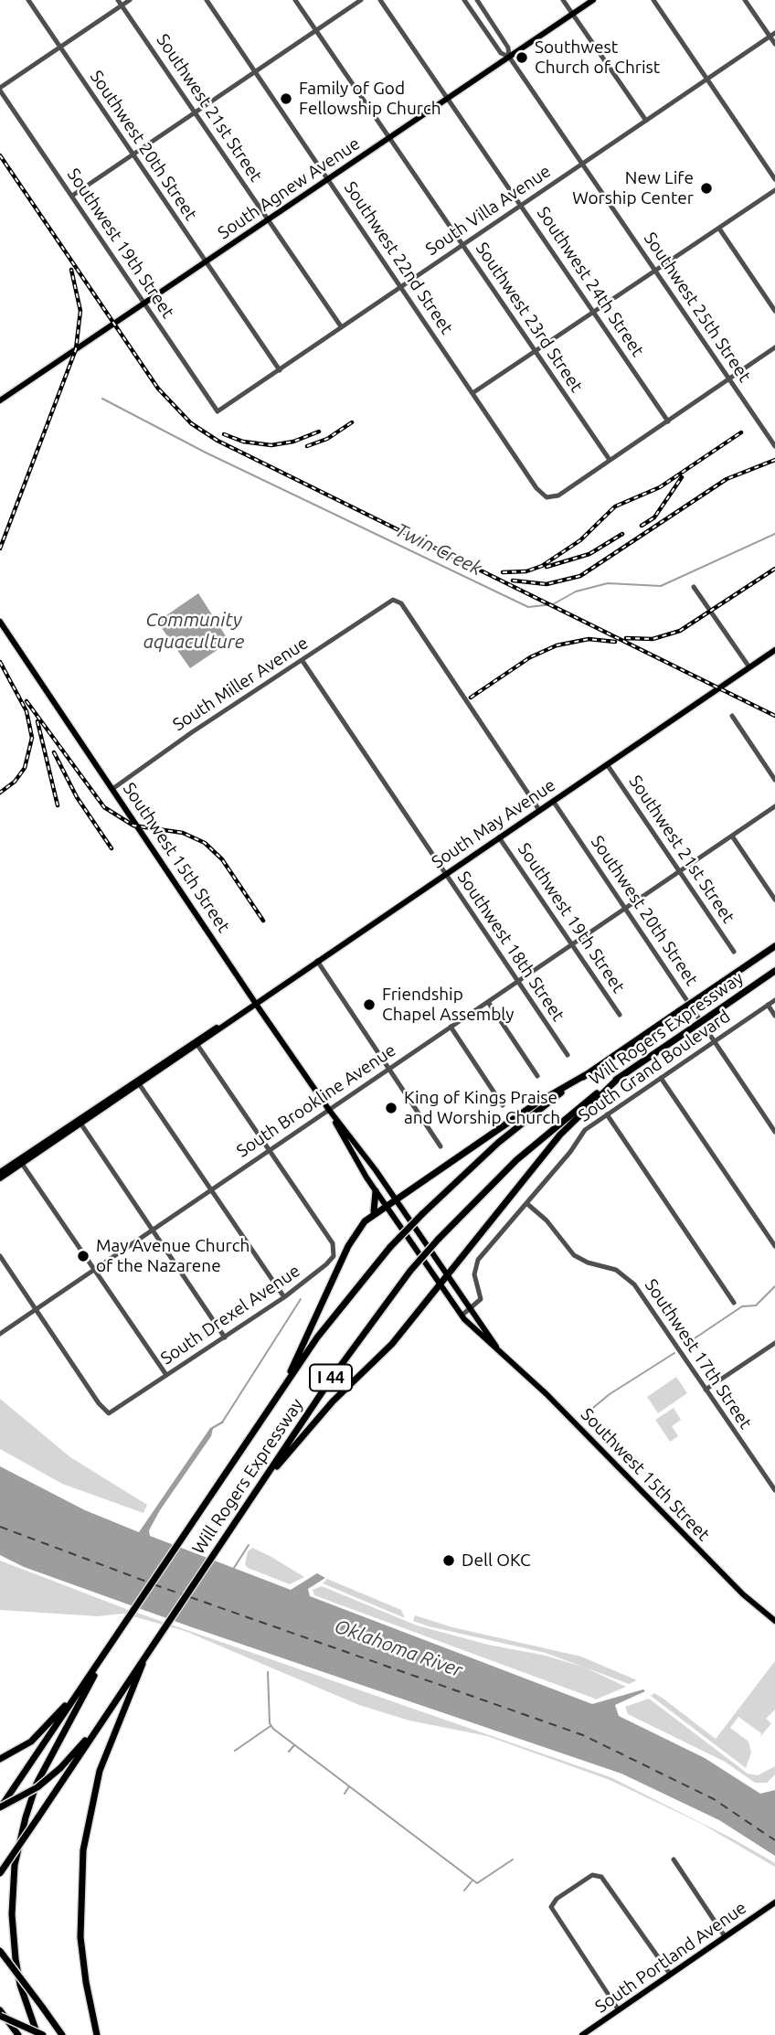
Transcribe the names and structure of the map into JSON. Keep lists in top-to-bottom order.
{
  "streets": {
    "highway": ["Will Rogers Expressway", "I 44"],
    "main road": [
      "South Agnew Avenue",
      "South May Avenue",
      "Southwest 15th Street",
      "South Portland Avenue"
    ],
    "street": [
      "Southwest 21st Street",
      "Southwest 20th Street",
      "South Villa Avenue",
      "Southwest 19th Street",
      "Southwest 22nd Street",
      "Southwest 24th Street",
      "Southwest 25th Street",
      "Southwest 23rd Street",
      "South Miller Avenue",
      "Southwest 18th Street",
      "South Grand Boulevard",
      "South Brookline Avenue",
      "South Drexel Avenue",
      "Southwest 17th Street"
    ]
  },
  "crossings": [
    ["Southwest 21st Street", "South Agnew Avenue"],
    ["Southwest 21st Street", "South Villa Avenue"],
    ["Southwest 21st Street", "South May Avenue"],
    ["Southwest 21st Street", "South Brookline Avenue"],
    ["Southwest 20th Street", "South Agnew Avenue"],
    ["Southwest 20th Street", "South Villa Avenue"],
    ["Southwest 20th Street", "South May Avenue"],
    ["Southwest 20th Street", "South Grand Boulevard"],
    ["Southwest 20th Street", "South Brookline Avenue"],
    ["South Agnew Avenue", "Southwest 19th Street"],
    ["South Agnew Avenue", "Southwest 22nd Street"],
    ["South Agnew Avenue", "Southwest 24th Street"],
    ["South Agnew Avenue", "Southwest 25th Street"],
    ["South Agnew Avenue", "Southwest 23rd Street"],
    ["South Villa Avenue", "Southwest 19th Street"],
    ["South Villa Avenue", "Southwest 22nd Street"],
    ["South Villa Avenue", "Southwest 24th Street"],
    ["South Villa Avenue", "Southwest 25th Street"],
    ["South Villa Avenue", "Southwest 23rd Street"],
    ["Southwest 19th Street", "South May Avenue"],
    ["Southwest 19th Street", "South Brookline Avenue"],
    ["Southwest 22nd Street", "Southwest 23rd Street"],
    ["South Miller Avenue", "South May Avenue"],
    ["South Miller Avenue", "Southwest 15th Street"],
    ["South Miller Avenue", "Southwest 18th Street"],
    ["South May Avenue", "Southwest 15th Street"],
    ["South May Avenue", "Southwest 18th Street"],
    ["Southwest 15th Street", "South Grand Boulevard"],
    ["Southwest 15th Street", "South Brookline Avenue"],
    ["Southwest 18th Street", "South Brookline Avenue"],
    ["South Grand Boulevard", "Southwest 17th Street"],
    ["South Brookline Avenue", "South Drexel Avenue"]
  ],
  "water": ["Twin Creek", "Community aquaculture", "Oklahoma River"],
  "places": [
    "Southwest Church of Christ",
    "Family of God Fellowship Church",
    "New Life Worship Center",
    "Friendship Chapel Assembly",
    "King of Kings Praise and Worship Church",
    "May Avenue Church of the Nazarene",
    "Dell OKC"
  ]
}
